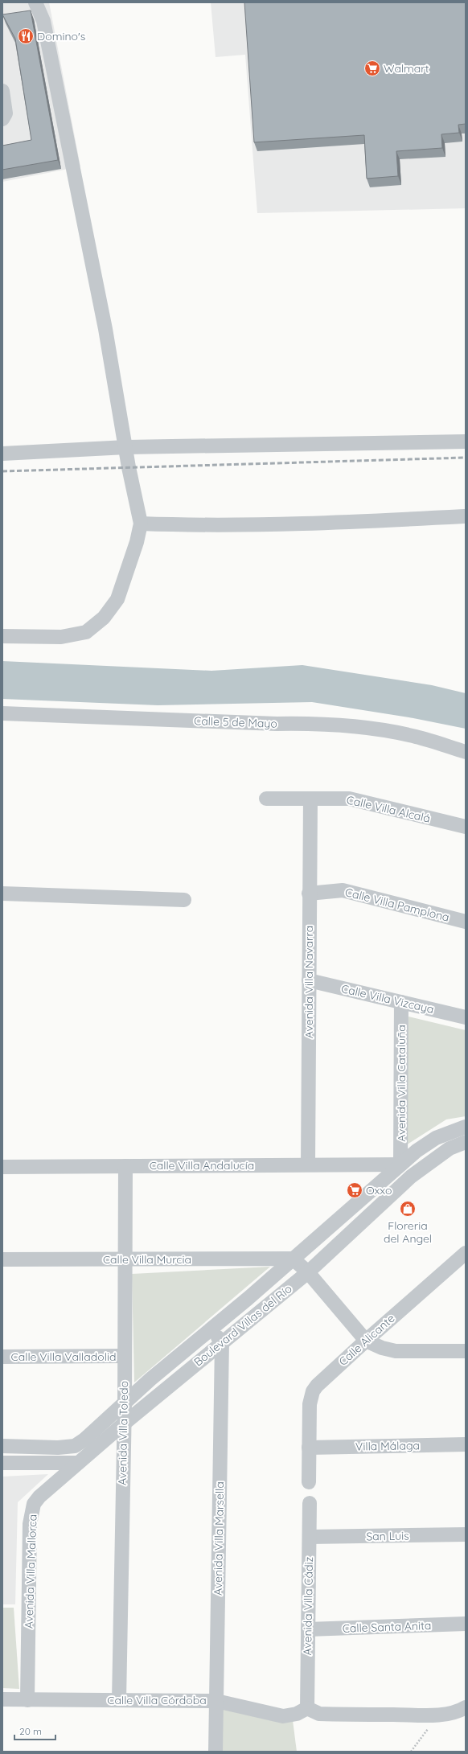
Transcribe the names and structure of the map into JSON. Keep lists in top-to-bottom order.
{
  "streets": {
    "street": [
      "Calle 5 de Mayo",
      "Calle Villa Alcalá",
      "Calle Villa Pamplona",
      "Avenida Villa Navarra",
      "Calle Villa Vizcaya",
      "Avenida Villa Cataluña",
      "Calle Villa Andalucía",
      "Calle Villa Murcia",
      "Boulevard Villas del Río",
      "Calle Alicante",
      "Calle Villa Valladolid",
      "Avenida Villa Toledo",
      "Villa Málaga",
      "San Luis",
      "Avenida Villa Marsella",
      "Avenida Villa Mallorca",
      "Avenida Villa Cádiz",
      "Calle Santa Anita",
      "Calle Villa Córdoba"
    ]
  },
  "crossings": [
    ["Calle Villa Alcalá", "Avenida Villa Navarra"],
    ["Calle Villa Pamplona", "Avenida Villa Navarra"],
    ["Avenida Villa Navarra", "Calle Villa Vizcaya"],
    ["Avenida Villa Navarra", "Calle Villa Andalucía"],
    ["Calle Villa Vizcaya", "Avenida Villa Cataluña"],
    ["Avenida Villa Cataluña", "Calle Villa Andalucía"],
    ["Avenida Villa Cataluña", "Boulevard Villas del Río"],
    ["Calle Villa Andalucía", "Boulevard Villas del Río"],
    ["Calle Villa Andalucía", "Avenida Villa Toledo"],
    ["Calle Villa Murcia", "Boulevard Villas del Río"],
    ["Calle Villa Murcia", "Avenida Villa Toledo"],
    ["Boulevard Villas del Río", "Avenida Villa Toledo"],
    ["Boulevard Villas del Río", "Avenida Villa Marsella"],
    ["Boulevard Villas del Río", "Avenida Villa Mallorca"],
    ["Calle Alicante", "Villa Málaga"],
    ["Calle Villa Valladolid", "Avenida Villa Toledo"],
    ["Avenida Villa Toledo", "Calle Villa Córdoba"],
    ["San Luis", "Avenida Villa Cádiz"],
    ["Avenida Villa Marsella", "Calle Villa Córdoba"],
    ["Avenida Villa Mallorca", "Calle Villa Córdoba"],
    ["Avenida Villa Cádiz", "Calle Santa Anita"],
    ["Avenida Villa Cádiz", "Calle Villa Córdoba"]
  ],
  "places": {
    "restaurant": ["Domino's"],
    "supermarket": ["Walmart", "Oxxo"],
    "shop": ["Floreria del Angel"]
  },
  "scale_bar": "20 m"
}
